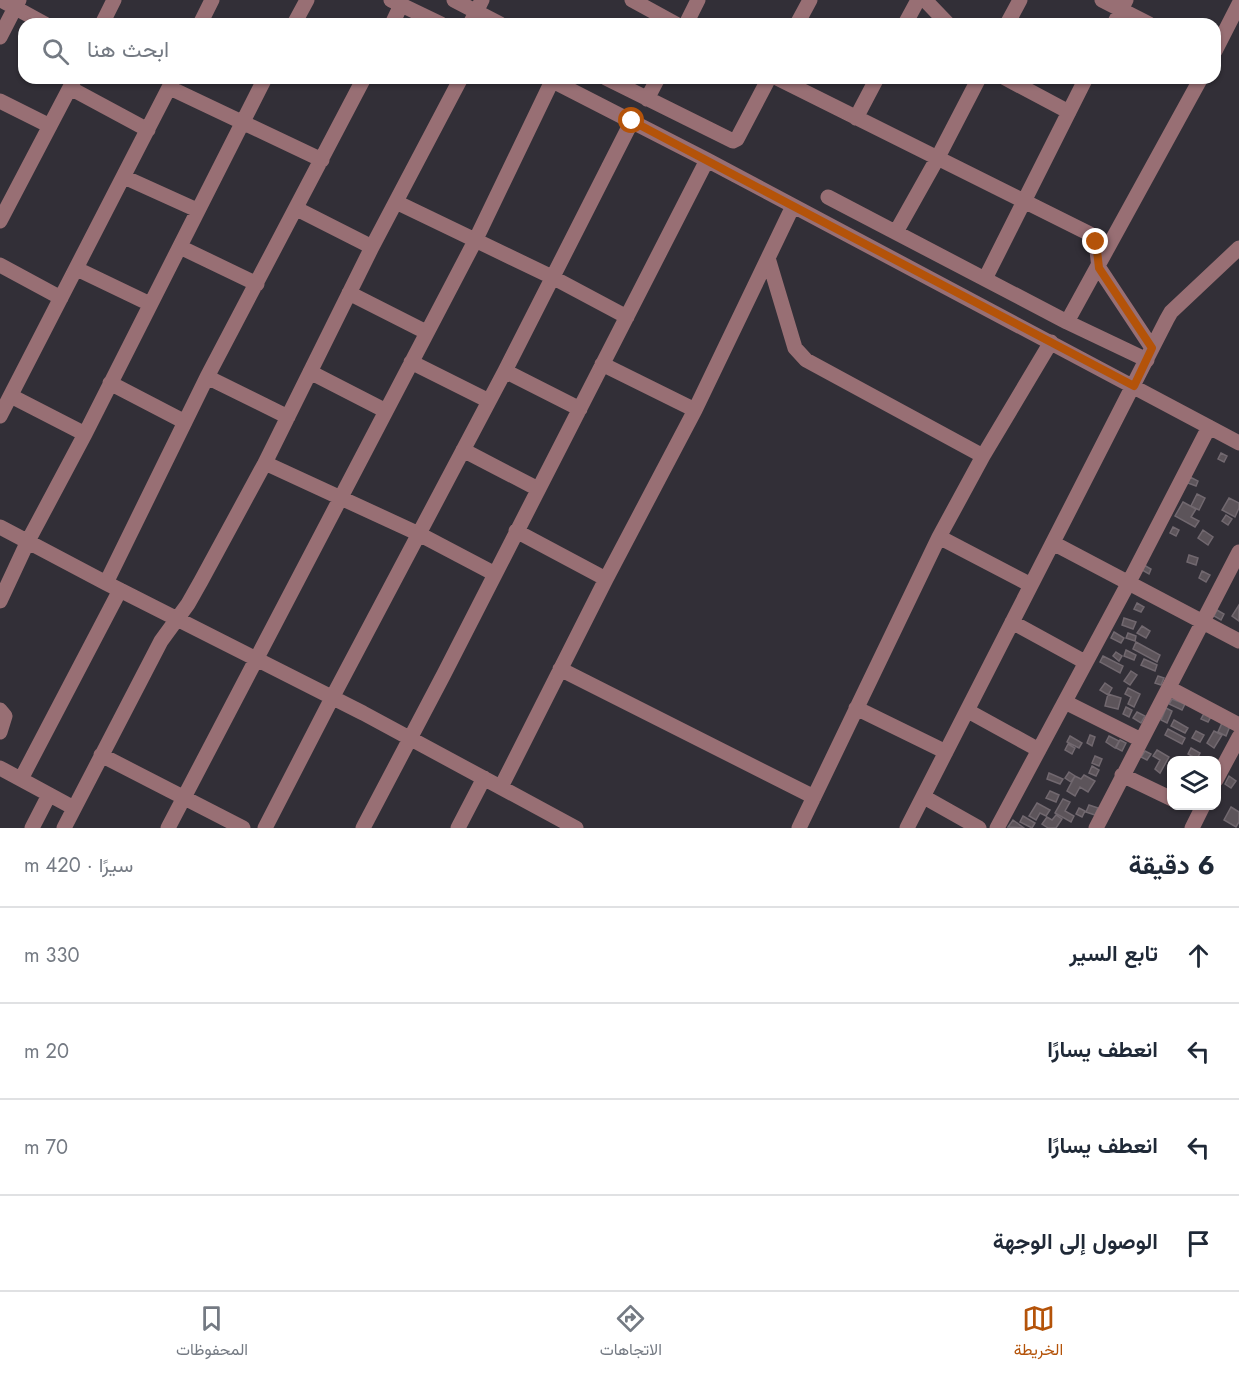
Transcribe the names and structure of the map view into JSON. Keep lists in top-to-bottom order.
{
  "page": {
    "search": "ابحث هنا",
    "heading": ["6 دقيقة", "سيرًا · 420 m"],
    "list": [
      ["تابع السير", "330 m"],
      ["انعطف يسارًا", "20 m"],
      ["انعطف يسارًا", "70 m"],
      "الوصول إلى الوجهة"
    ],
    "nav": ["الخريطة", "الاتجاهات", "المحفوظات"]
  }
}
